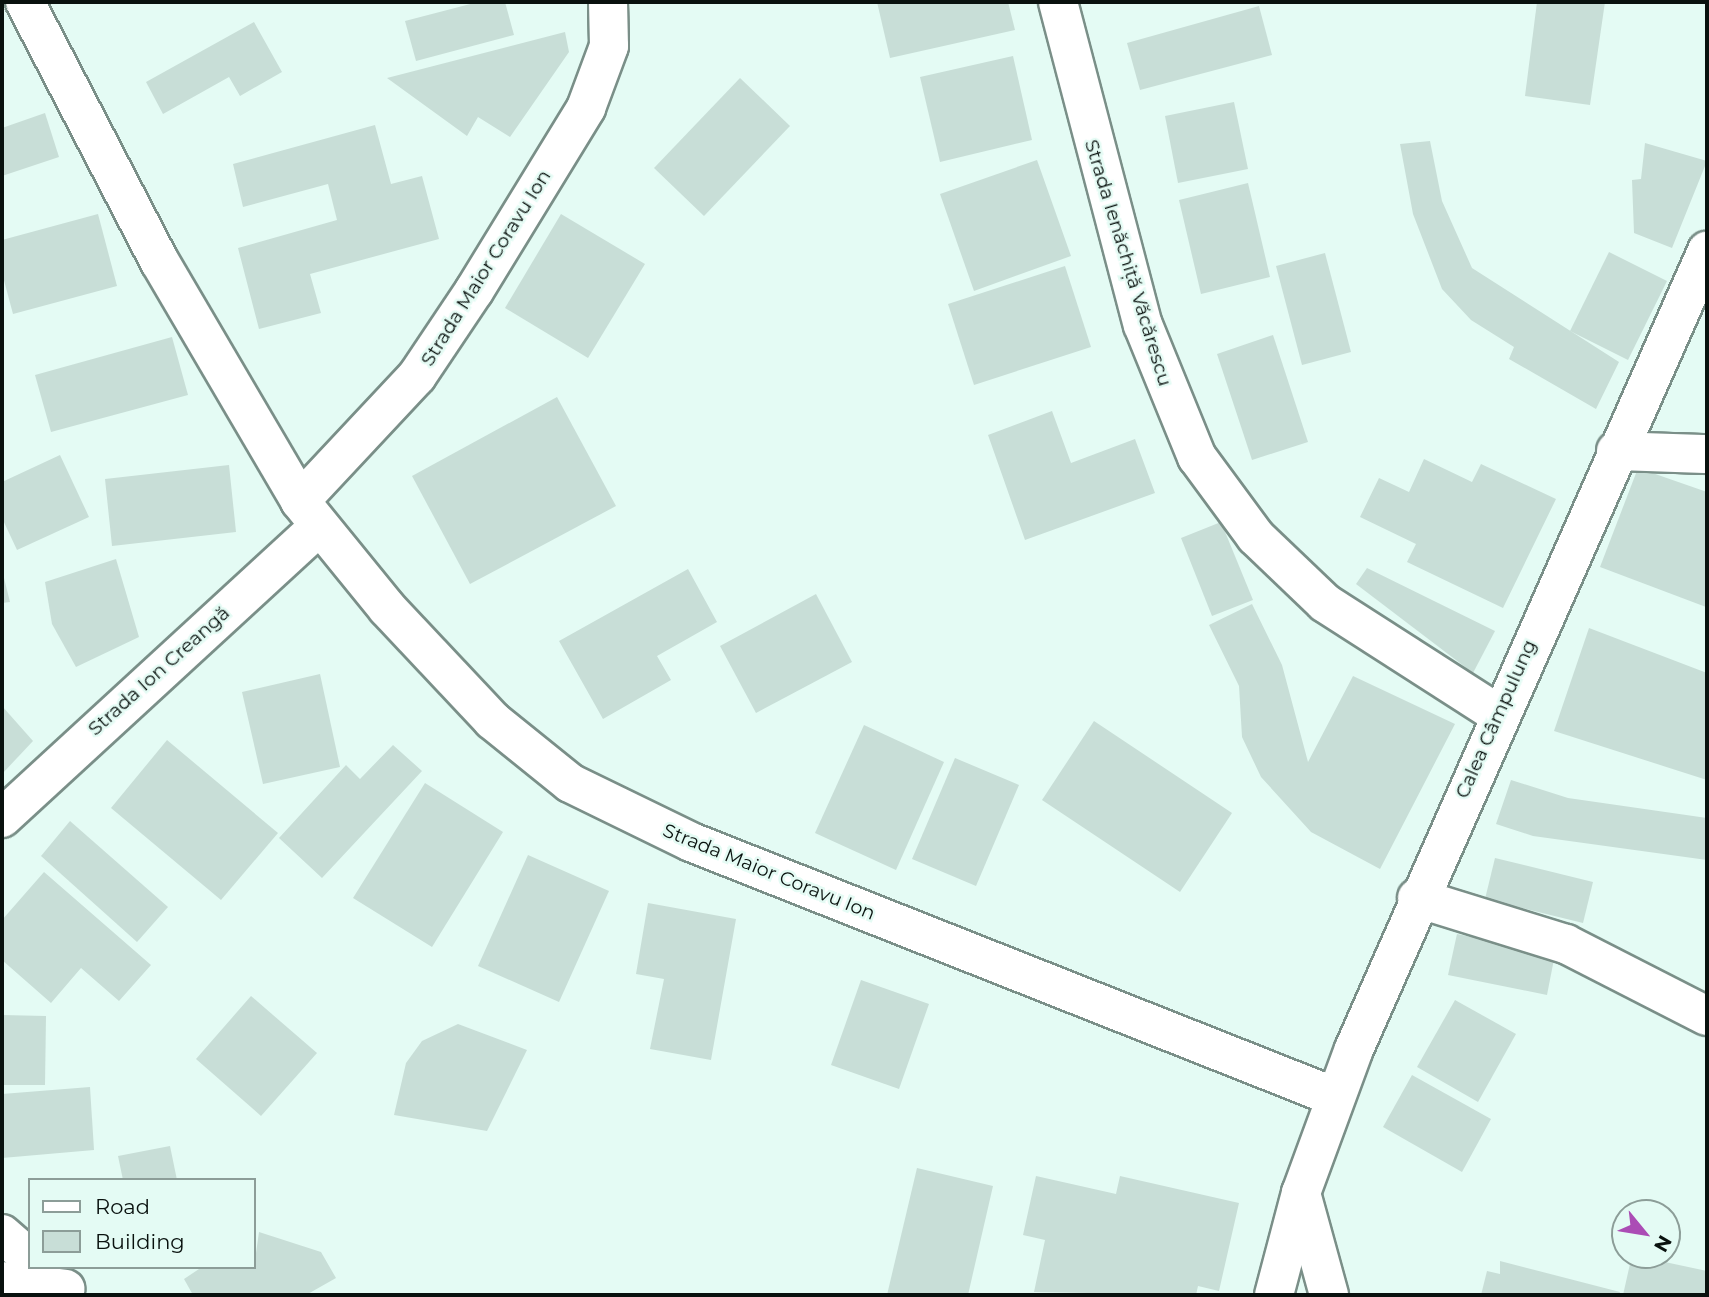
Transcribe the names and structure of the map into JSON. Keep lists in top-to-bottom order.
{
  "streets": {
    "street": [
      "Strada Ienăchiță Văcărescu",
      "Strada Maior Coravu Ion",
      "Strada Ion Creangă",
      "Calea Câmpulung"
    ]
  },
  "crossings": [
    ["Strada Ienăchiță Văcărescu", "Calea Câmpulung"],
    ["Strada Maior Coravu Ion", "Strada Ion Creangă"],
    ["Strada Maior Coravu Ion", "Calea Câmpulung"]
  ],
  "legend": ["Road", "Building"],
  "north": "bottom right"
}
